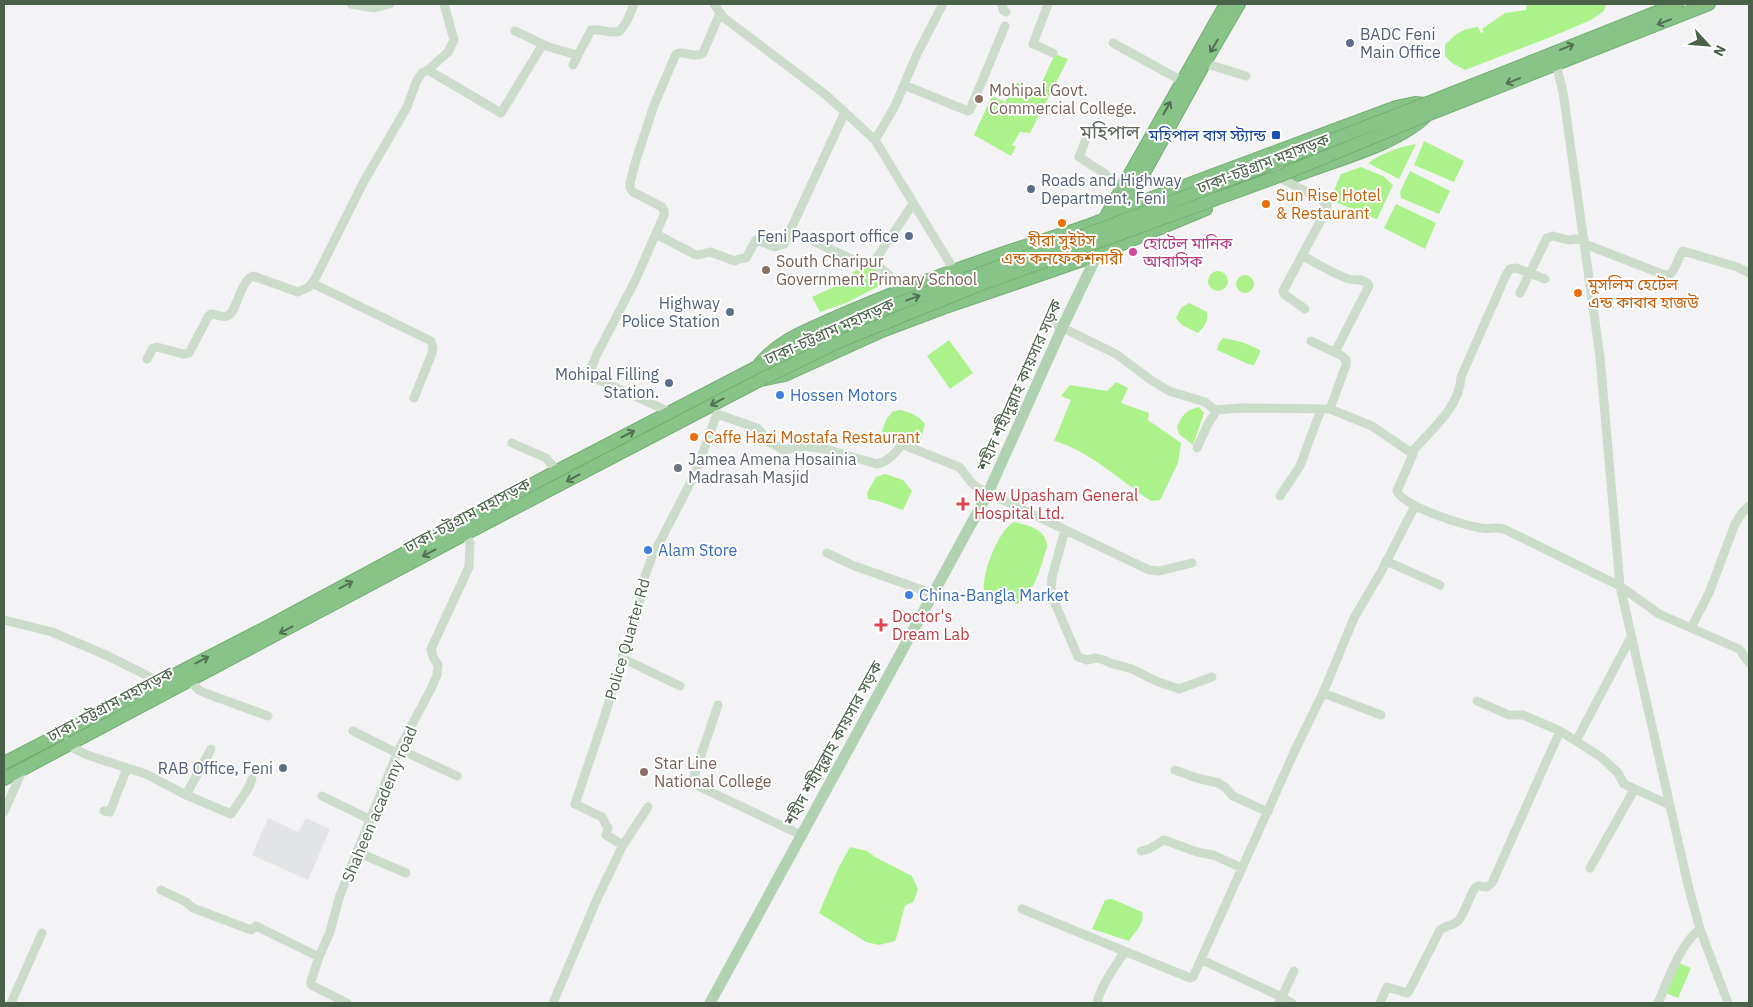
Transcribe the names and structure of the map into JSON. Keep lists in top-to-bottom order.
{
  "streets": {
    "highway": ["ঢাকা-চট্টগ্রাম মহাসড়ক"],
    "main road": ["শহীদ শহীদুল্লাহ কায়সার সড়ক"],
    "street": ["Police Quarter Rd", "Shaheen academy road"]
  },
  "crossings": [
    ["ঢাকা-চট্টগ্রাম মহাসড়ক", "Shaheen academy road"],
    ["শহীদ শহীদুল্লাহ কায়সার সড়ক", "Police Quarter Rd"]
  ],
  "districts": ["মহিপাল"],
  "places": {
    "other": [
      "BADC Feni Main Office",
      "Mohipal Govt. Commercial College.",
      "Roads and Highway Department, Feni",
      "Sun Rise Hotel & Restaurant",
      "হীরা সুইটস এন্ড কনফেকশনারী",
      "Feni Paasport office",
      "হোটেল মানিক আবাসিক",
      "South Charipur Government Primary School",
      "মুসলিম হেটেল এন্ড কাবাব হাজউ",
      "Highway Police Station",
      "Mohipal Filling Station.",
      "Hossen Motors",
      "Caffe Hazi Mostafa Restaurant",
      "Jamea Amena Hosainia Madrasah Masjid",
      "Alam Store",
      "China-Bangla Market",
      "RAB Office, Feni",
      "Star Line National College"
    ],
    "transit": ["মহিপাল বাস স্ট্যান্ড"],
    "health": ["New Upasham General Hospital Ltd.", "Doctor's Dream Lab"]
  },
  "north": "bottom right"
}
